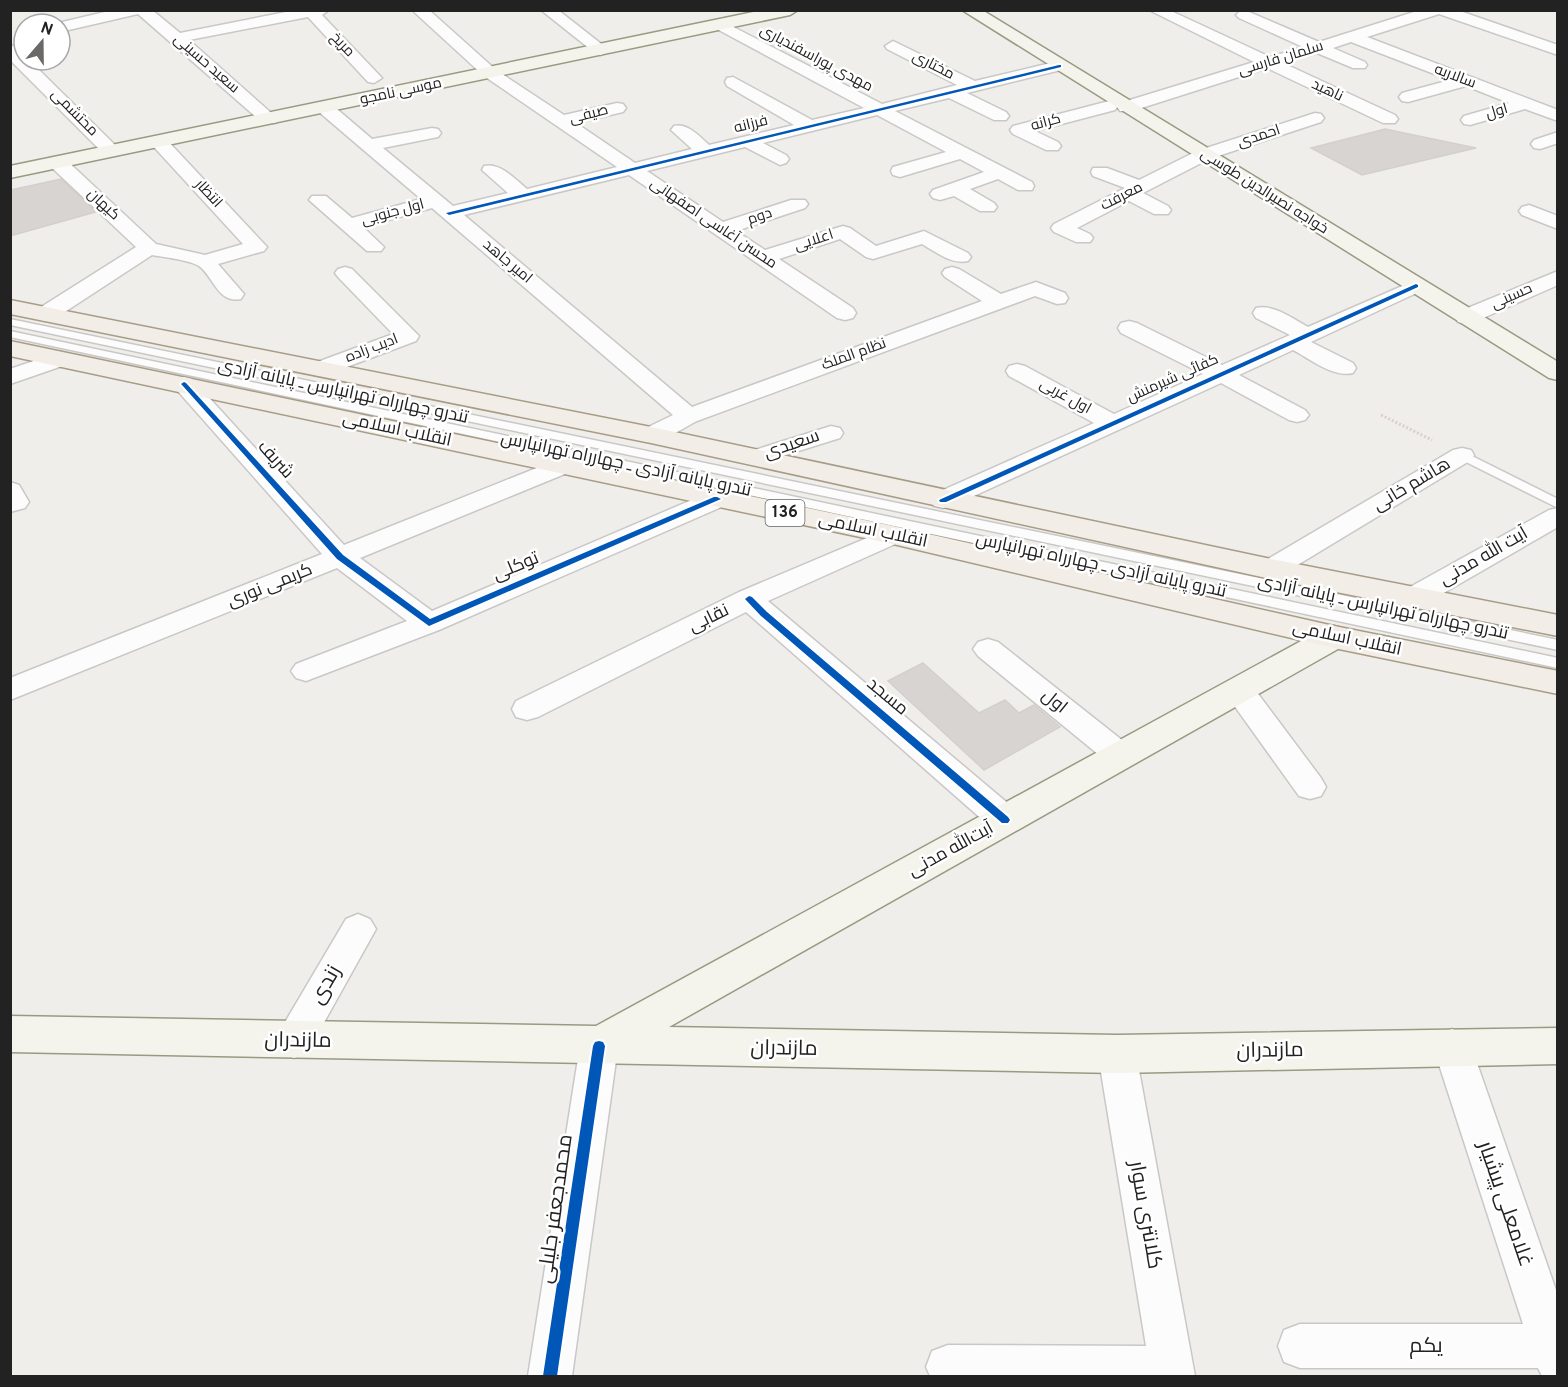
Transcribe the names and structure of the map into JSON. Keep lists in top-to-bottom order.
{
  "streets": {
    "main road": [
      "موسی نامجو",
      "خواجه نصیرالدین طوسی",
      "انقلاب اسلامی",
      "136",
      "آیت‌الله مدنی",
      "مازندران"
    ],
    "street": [
      "مریخ",
      "مهدی پوراسفندیاری",
      "سلمان فارسی",
      "سعید حسینی",
      "مختاری",
      "سالاریه",
      "ناهید",
      "اول",
      "محتشمی",
      "صیفی",
      "کرانه",
      "فرزانه",
      "احمدی",
      "انتظار",
      "معرفت",
      "کیهان",
      "اول جنوبی",
      "دوم",
      "محسن آغاسی اصفهانی",
      "اعلایی",
      "امیر جاهد",
      "حسینی",
      "ادیب زاده",
      "نظام الملک",
      "کفائی شیرمنش",
      "اول غربی",
      "سعیدی",
      "شریف",
      "هاشم خانی",
      "آیت الله مدنی",
      "توکلی",
      "کریمی نوری",
      "نقابی",
      "مسجد",
      "زندی",
      "غلامعلی پیشیار",
      "محمدجعفر جلیلی",
      "کلانتری سوار",
      "یکم"
    ],
    "lane": ["تندرو چهارراه تهرانپارس ـ پایانه آزادی", "تندرو پایانه آزادی ـ چهارراه تهرانپارس"]
  },
  "crossings": [
    ["مهدی پوراسفندیاری", "موسی نامجو"],
    ["مهدی پوراسفندیاری", "فرزانه"],
    ["سلمان فارسی", "سالاریه"],
    ["سلمان فارسی", "ناهید"],
    ["سلمان فارسی", "کرانه"],
    ["سلمان فارسی", "خواجه نصیرالدین طوسی"],
    ["سعید حسینی", "موسی نامجو"],
    ["مختاری", "فرزانه"],
    ["سالاریه", "اول"],
    ["موسی نامجو", "محتشمی"],
    ["موسی نامجو", "انتظار"],
    ["موسی نامجو", "کیهان"],
    ["موسی نامجو", "محسن آغاسی اصفهانی"],
    ["موسی نامجو", "امیر جاهد"],
    ["اول", "آیت‌الله مدنی"],
    ["صیفی", "محسن آغاسی اصفهانی"],
    ["کرانه", "خواجه نصیرالدین طوسی"],
    ["فرزانه", "خواجه نصیرالدین طوسی"],
    ["فرزانه", "اول جنوبی"],
    ["فرزانه", "محسن آغاسی اصفهانی"],
    ["فرزانه", "امیر جاهد"],
    ["احمدی", "خواجه نصیرالدین طوسی"],
    ["احمدی", "معرفت"],
    ["خواجه نصیرالدین طوسی", "معرفت"],
    ["خواجه نصیرالدین طوسی", "حسینی"],
    ["خواجه نصیرالدین طوسی", "کفائی شیرمنش"],
    ["اول جنوبی", "امیر جاهد"],
    ["دوم", "محسن آغاسی اصفهانی"],
    ["محسن آغاسی اصفهانی", "اعلایی"],
    ["اعلایی", "نظام الملک"],
    ["امیر جاهد", "نظام الملک"],
    ["کفائی شیرمنش", "اول غربی"],
    ["انقلاب اسلامی", "شریف"],
    ["انقلاب اسلامی", "توکلی"],
    ["انقلاب اسلامی", "کریمی نوری"],
    ["انقلاب اسلامی", "نقابی"],
    ["انقلاب اسلامی", "آیت‌الله مدنی"],
    ["شریف", "کریمی نوری"],
    ["نقابی", "مسجد"],
    ["مسجد", "آیت‌الله مدنی"],
    ["آیت‌الله مدنی", "مازندران"],
    ["آیت‌الله مدنی", "محمدجعفر جلیلی"],
    ["زندی", "مازندران"],
    ["مازندران", "غلامعلی پیشیار"],
    ["مازندران", "محمدجعفر جلیلی"],
    ["مازندران", "کلانتری سوار"],
    ["غلامعلی پیشیار", "یکم"]
  ],
  "north": "top"
}
